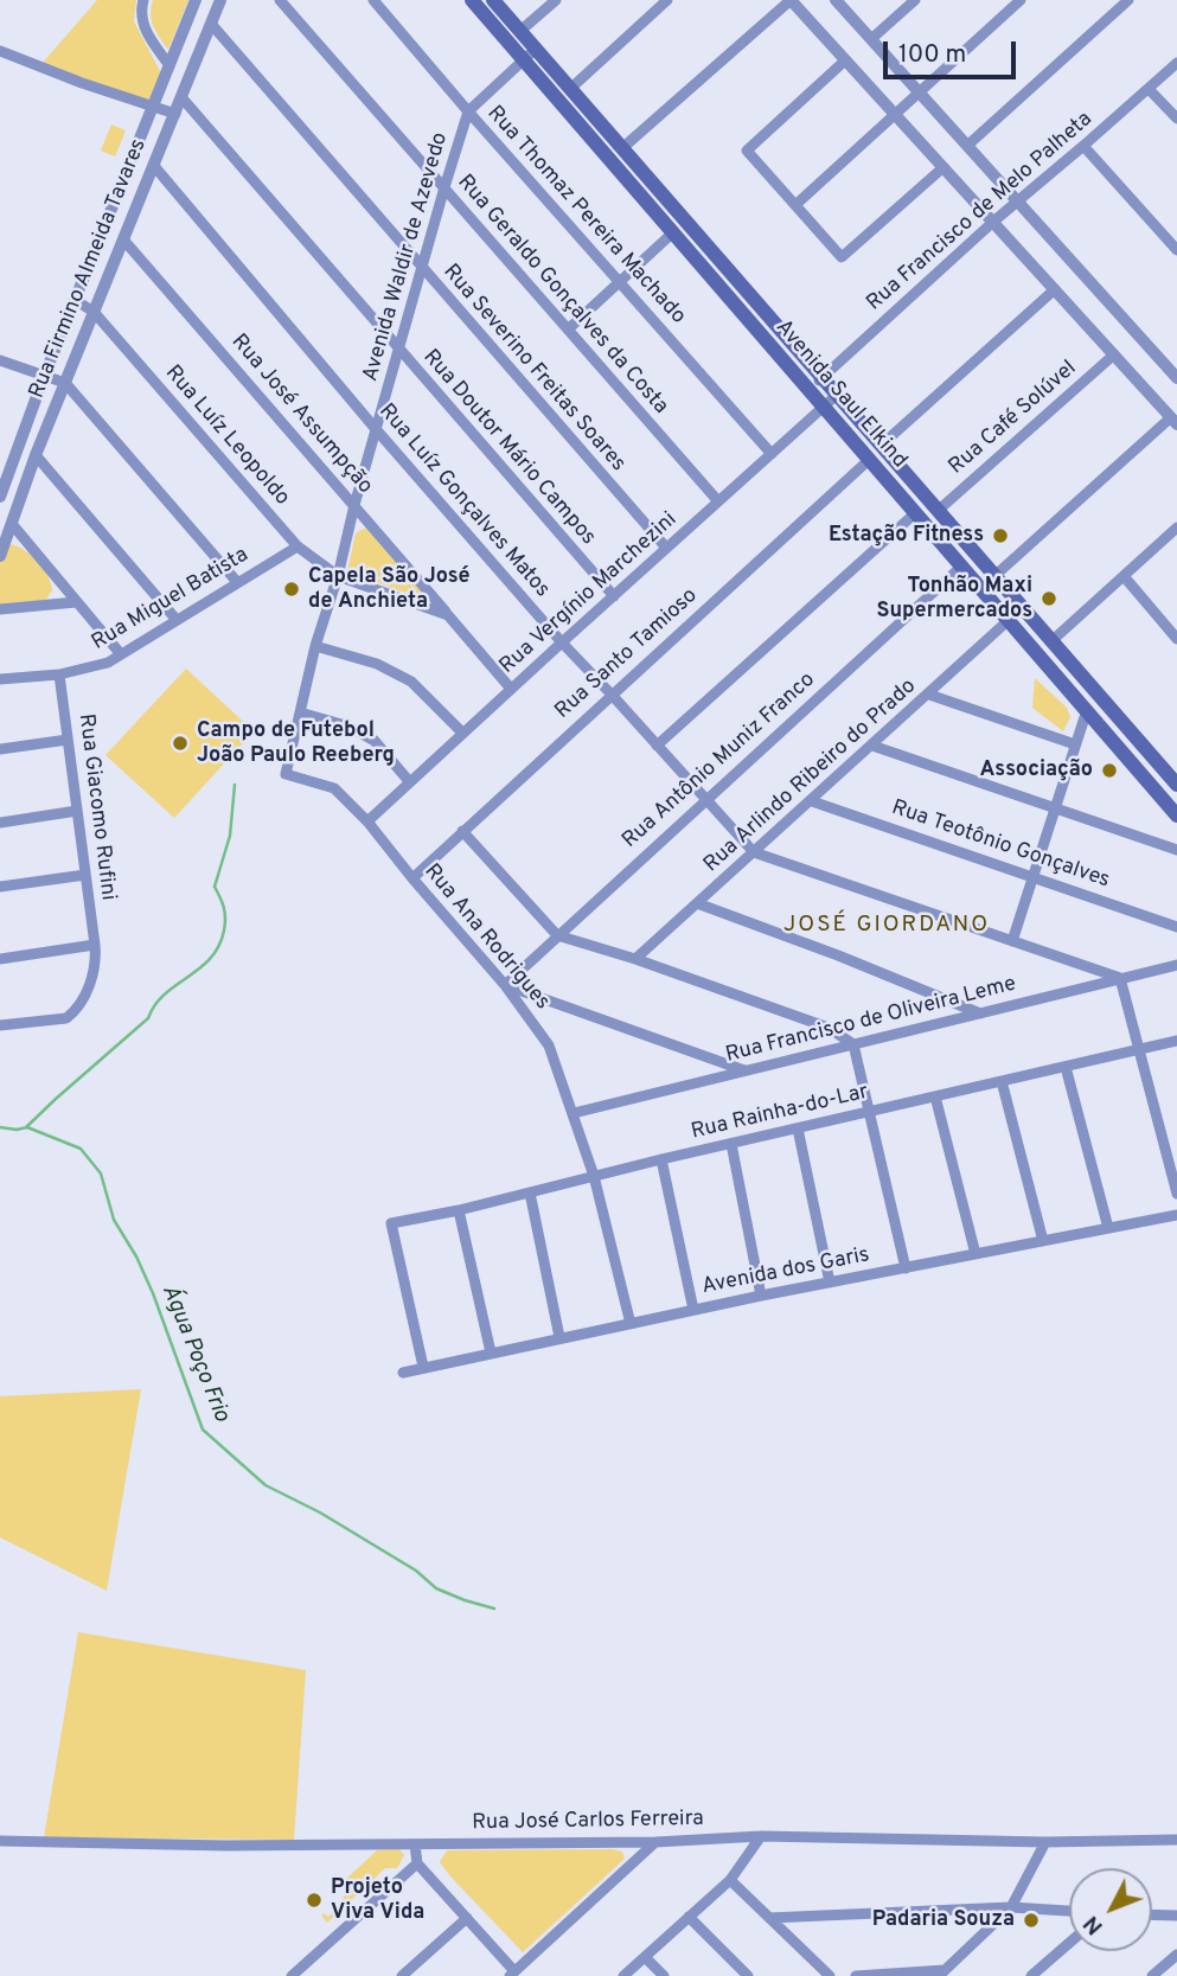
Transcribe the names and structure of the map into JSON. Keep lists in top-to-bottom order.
{
  "streets": {
    "main road": ["Avenida Saul Elkind"],
    "street": [
      "Rua Francisco de Melo Palheta",
      "Rua Thomaz Pereira Machado",
      "Avenida Waldir de Azevedo",
      "Rua Firmino Almeida Tavares",
      "Rua Geraldo Gonçalves da Costa",
      "Rua Severino Freitas Soares",
      "Rua José Assumpção",
      "Rua Café Solúvel",
      "Rua Luíz Leopoldo",
      "Rua Doutor Mário Campos",
      "Rua Luíz Gonçalves Matos",
      "Rua Vergínio Marchezini",
      "Rua Miguel Batista",
      "Rua Santo Tamioso",
      "Rua Antônio Muniz Franco",
      "Rua Arlindo Ribeiro do Prado",
      "Rua Giacomo Rufini",
      "Rua Teotônio Gonçalves",
      "Rua Ana Rodrigues",
      "Rua Francisco de Oliveira Leme",
      "Rua Rainha-do-Lar",
      "Avenida dos Garis",
      "Rua José Carlos Ferreira"
    ]
  },
  "crossings": [
    ["Rua Francisco de Melo Palheta", "Avenida Saul Elkind"],
    ["Rua Thomaz Pereira Machado", "Avenida Waldir de Azevedo"],
    ["Rua Thomaz Pereira Machado", "Rua Vergínio Marchezini"],
    ["Avenida Waldir de Azevedo", "Rua Geraldo Gonçalves da Costa"],
    ["Avenida Waldir de Azevedo", "Rua Severino Freitas Soares"],
    ["Avenida Waldir de Azevedo", "Avenida Saul Elkind"],
    ["Avenida Waldir de Azevedo", "Rua José Assumpção"],
    ["Avenida Waldir de Azevedo", "Rua Luíz Leopoldo"],
    ["Avenida Waldir de Azevedo", "Rua Doutor Mário Campos"],
    ["Avenida Waldir de Azevedo", "Rua Luíz Gonçalves Matos"],
    ["Avenida Waldir de Azevedo", "Rua Ana Rodrigues"],
    ["Rua Firmino Almeida Tavares", "Rua Severino Freitas Soares"],
    ["Rua Firmino Almeida Tavares", "Rua José Assumpção"],
    ["Rua Firmino Almeida Tavares", "Rua Luíz Leopoldo"],
    ["Rua Firmino Almeida Tavares", "Rua Doutor Mário Campos"],
    ["Rua Firmino Almeida Tavares", "Rua Luíz Gonçalves Matos"],
    ["Rua Geraldo Gonçalves da Costa", "Rua Vergínio Marchezini"],
    ["Rua Severino Freitas Soares", "Rua Vergínio Marchezini"],
    ["Avenida Saul Elkind", "Rua Café Solúvel"],
    ["Avenida Saul Elkind", "Rua Vergínio Marchezini"],
    ["Avenida Saul Elkind", "Rua Santo Tamioso"],
    ["Avenida Saul Elkind", "Rua Antônio Muniz Franco"],
    ["Avenida Saul Elkind", "Rua Arlindo Ribeiro do Prado"],
    ["Rua José Assumpção", "Rua Luíz Leopoldo"],
    ["Rua José Assumpção", "Rua Vergínio Marchezini"],
    ["Rua Luíz Leopoldo", "Rua Miguel Batista"],
    ["Rua Doutor Mário Campos", "Rua Vergínio Marchezini"],
    ["Rua Luíz Gonçalves Matos", "Rua Vergínio Marchezini"],
    ["Rua Luíz Gonçalves Matos", "Rua Santo Tamioso"],
    ["Rua Luíz Gonçalves Matos", "Rua Antônio Muniz Franco"],
    ["Rua Luíz Gonçalves Matos", "Rua Arlindo Ribeiro do Prado"],
    ["Rua Vergínio Marchezini", "Rua Ana Rodrigues"],
    ["Rua Miguel Batista", "Rua Giacomo Rufini"],
    ["Rua Santo Tamioso", "Rua Ana Rodrigues"],
    ["Rua Antônio Muniz Franco", "Rua Ana Rodrigues"],
    ["Rua Arlindo Ribeiro do Prado", "Rua Teotônio Gonçalves"],
    ["Rua Ana Rodrigues", "Rua Francisco de Oliveira Leme"],
    ["Rua Ana Rodrigues", "Rua Rainha-do-Lar"],
    ["Rua Ana Rodrigues", "Avenida dos Garis"],
    ["Rua Rainha-do-Lar", "Avenida dos Garis"]
  ],
  "districts": ["JOSÉ GIORDANO"],
  "water": ["Água Poço Frio"],
  "places": [
    "Estação Fitness",
    "Capela São José de Anchieta",
    "Tonhão Maxi Supermercados",
    "Campo de Futebol João Paulo Reeberg",
    "Associação",
    "Projeto Viva Vida",
    "Padaria Souza"
  ],
  "scale_bar": "100 m",
  "north": "bottom left"
}
